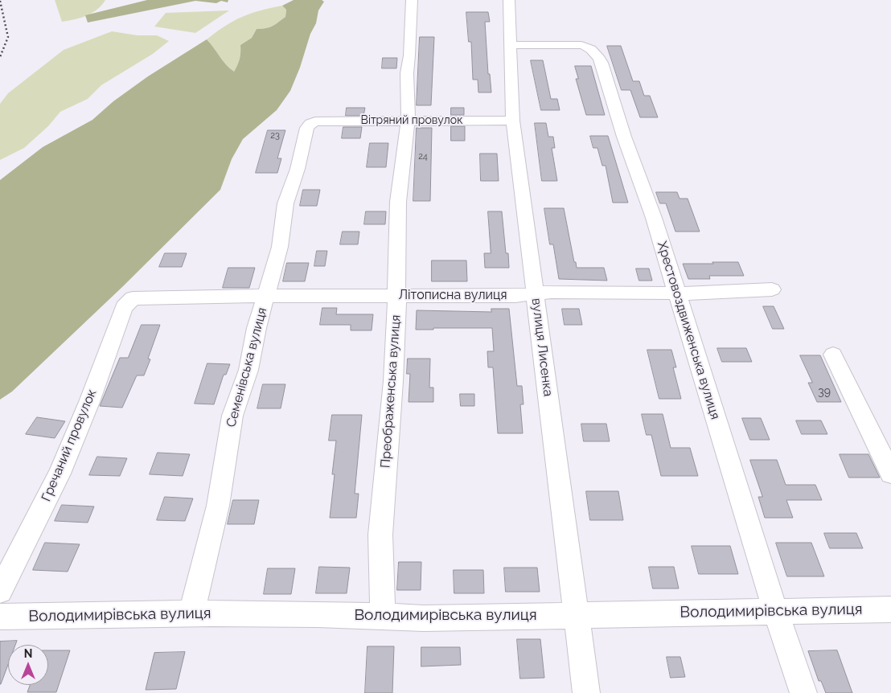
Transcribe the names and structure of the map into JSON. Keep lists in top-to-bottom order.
{
  "streets": {
    "street": [
      "Вітряний провулок",
      "Літописна вулиця",
      "Хрестовоздвиженська вулиця",
      "вулиця Лисенка",
      "Семенівська вулиця",
      "Преображенська вулиця",
      "Гречаний провулок",
      "Володимирівська вулиця"
    ]
  },
  "crossings": [
    ["Вітряний провулок", "вулиця Лисенка"],
    ["Вітряний провулок", "Семенівська вулиця"],
    ["Вітряний провулок", "Преображенська вулиця"],
    ["Літописна вулиця", "Хрестовоздвиженська вулиця"],
    ["Літописна вулиця", "вулиця Лисенка"],
    ["Літописна вулиця", "Семенівська вулиця"],
    ["Літописна вулиця", "Преображенська вулиця"],
    ["Літописна вулиця", "Гречаний провулок"],
    ["Хрестовоздвиженська вулиця", "вулиця Лисенка"],
    ["Хрестовоздвиженська вулиця", "Володимирівська вулиця"],
    ["вулиця Лисенка", "Володимирівська вулиця"],
    ["Семенівська вулиця", "Володимирівська вулиця"],
    ["Преображенська вулиця", "Володимирівська вулиця"]
  ],
  "house_numbers": ["23", "24", "39"],
  "north": "top"
}
